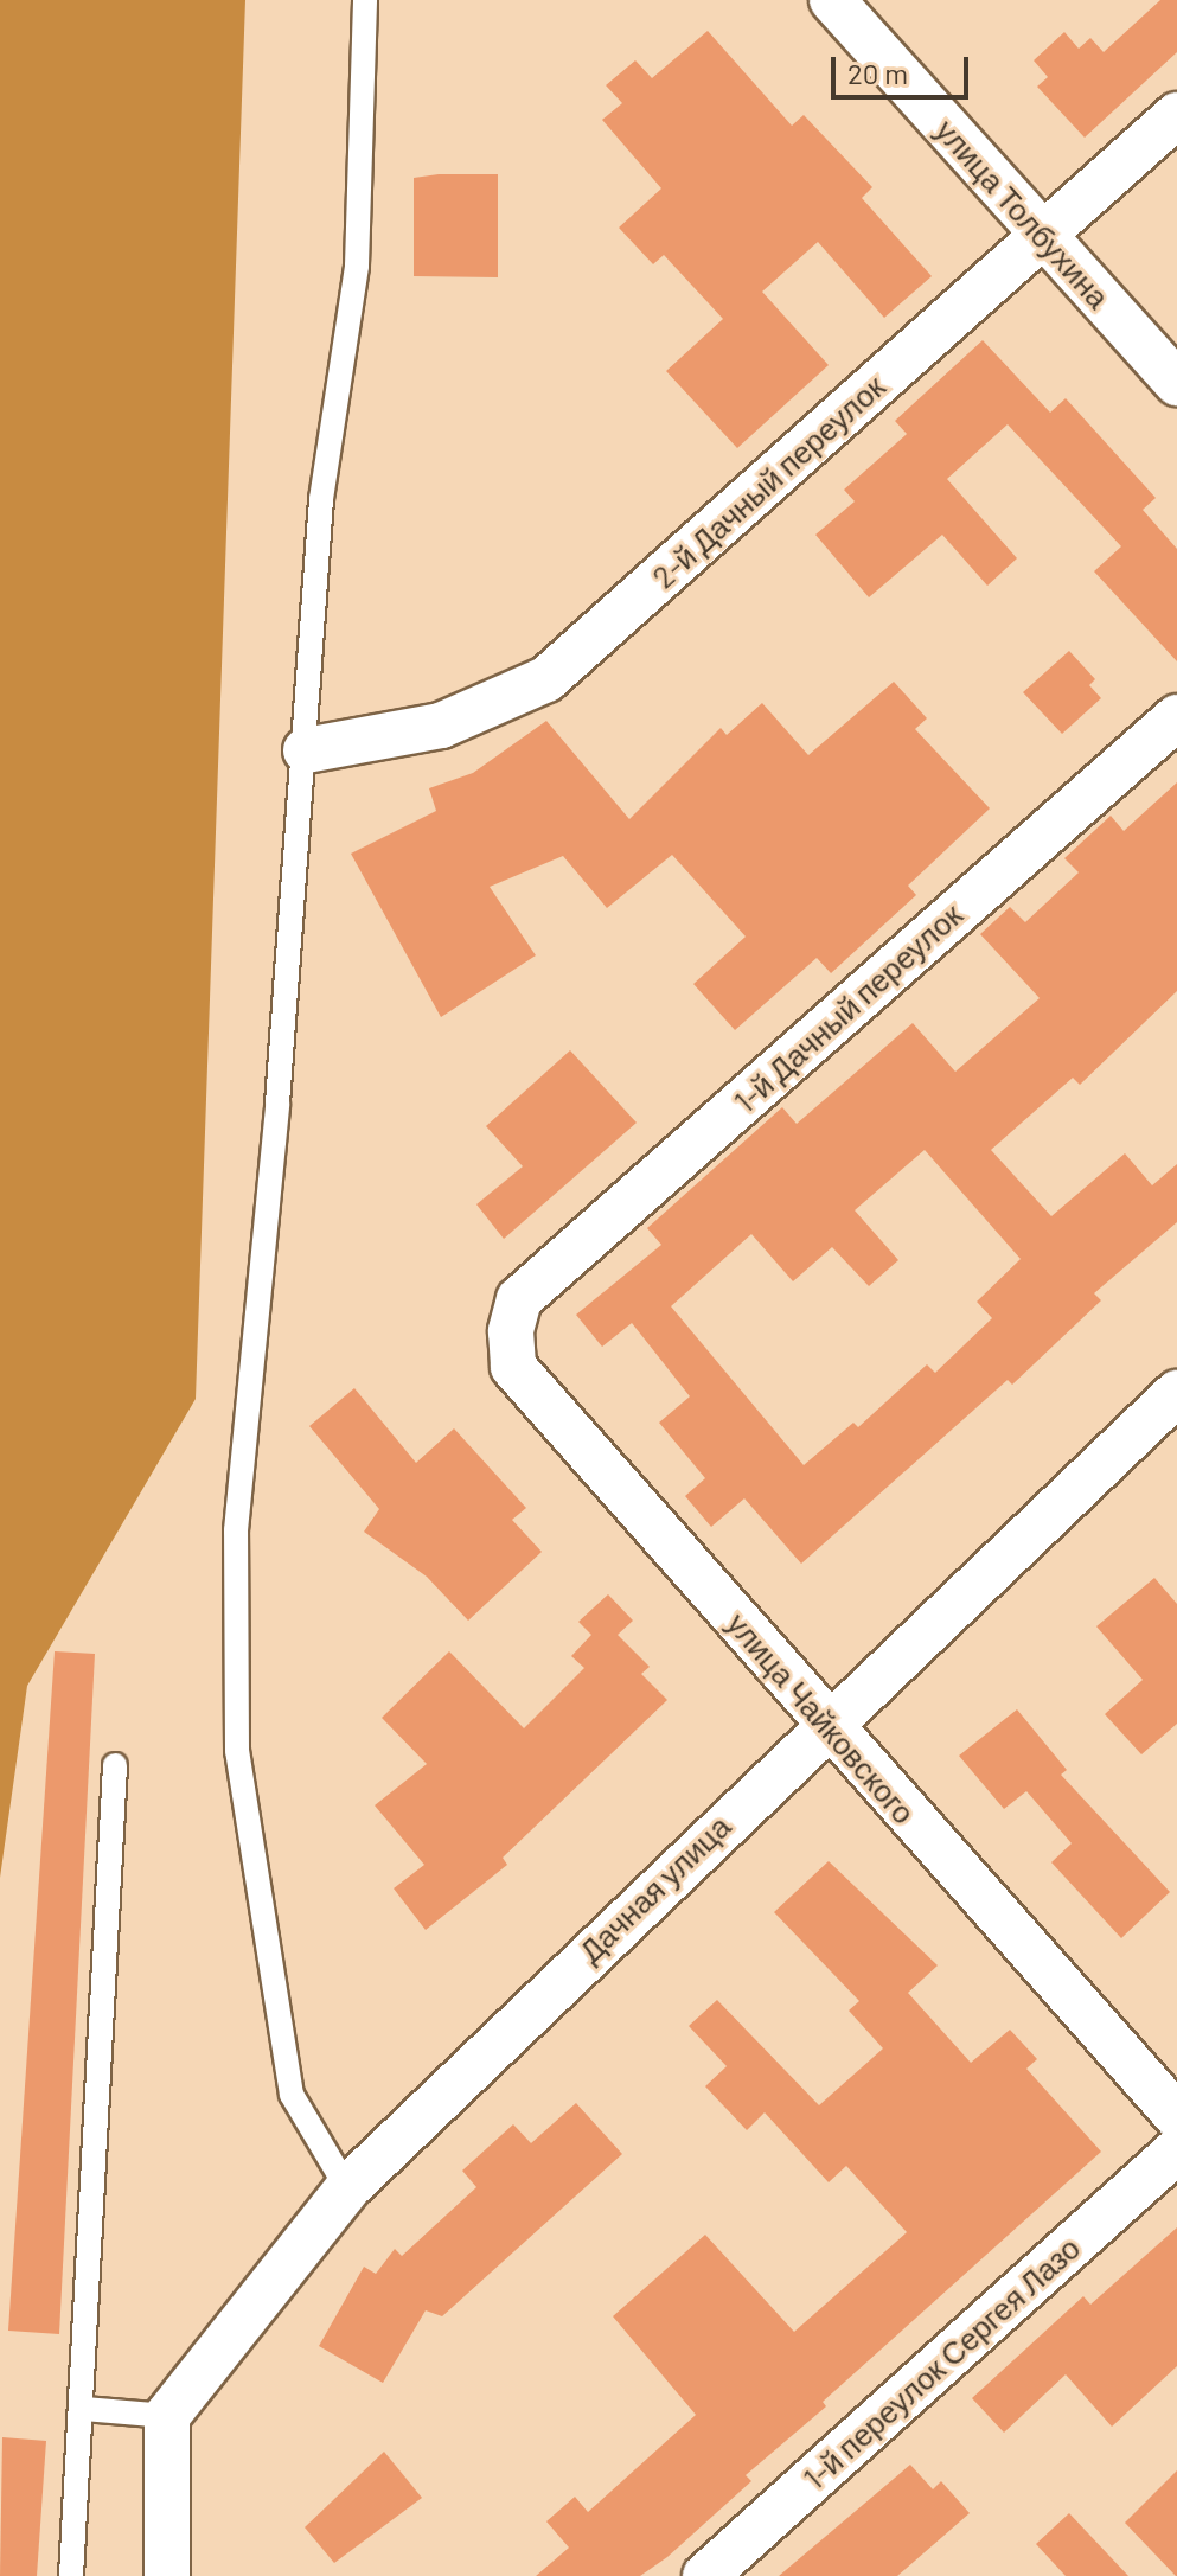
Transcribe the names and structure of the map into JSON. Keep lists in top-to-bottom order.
{
  "streets": {
    "street": [
      "улица Толбухина",
      "2-й Дачный переулок",
      "1-й Дачный переулок",
      "улица Чайковского",
      "Дачная улица",
      "1-й переулок Сергея Лазо"
    ]
  },
  "crossings": [
    ["улица Толбухина", "2-й Дачный переулок"],
    ["1-й Дачный переулок", "улица Чайковского"],
    ["улица Чайковского", "Дачная улица"]
  ],
  "scale_bar": "20 m"
}
